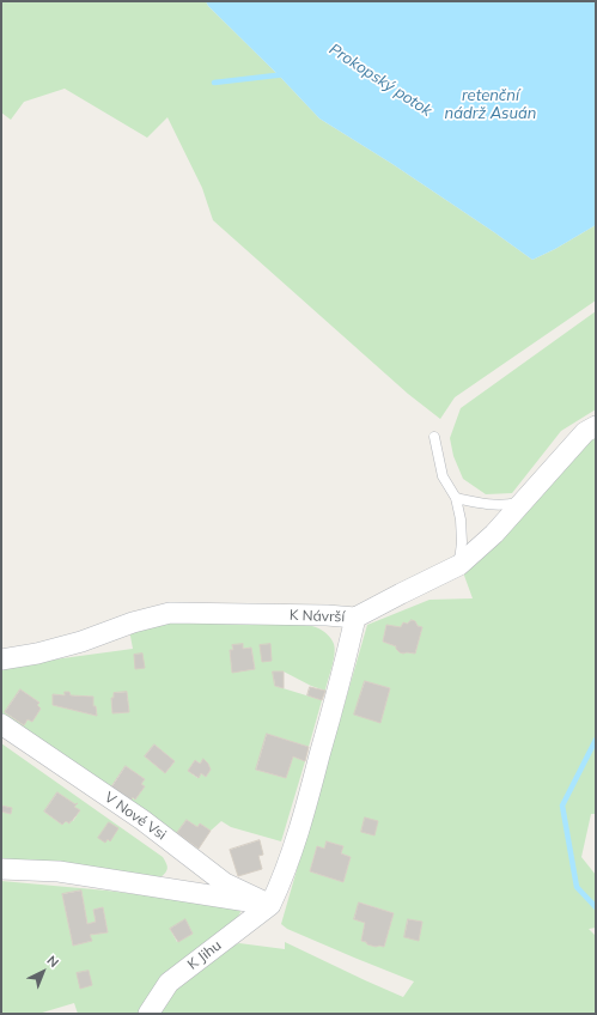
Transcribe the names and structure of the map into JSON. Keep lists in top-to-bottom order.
{
  "streets": {
    "street": ["K Návrší", "V Nové Vsi", "K Jihu"]
  },
  "crossings": [
    ["V Nové Vsi", "K Jihu"]
  ],
  "water": ["Prokopský potok", "retenční nádrž Asuán"],
  "north": "top right"
}
